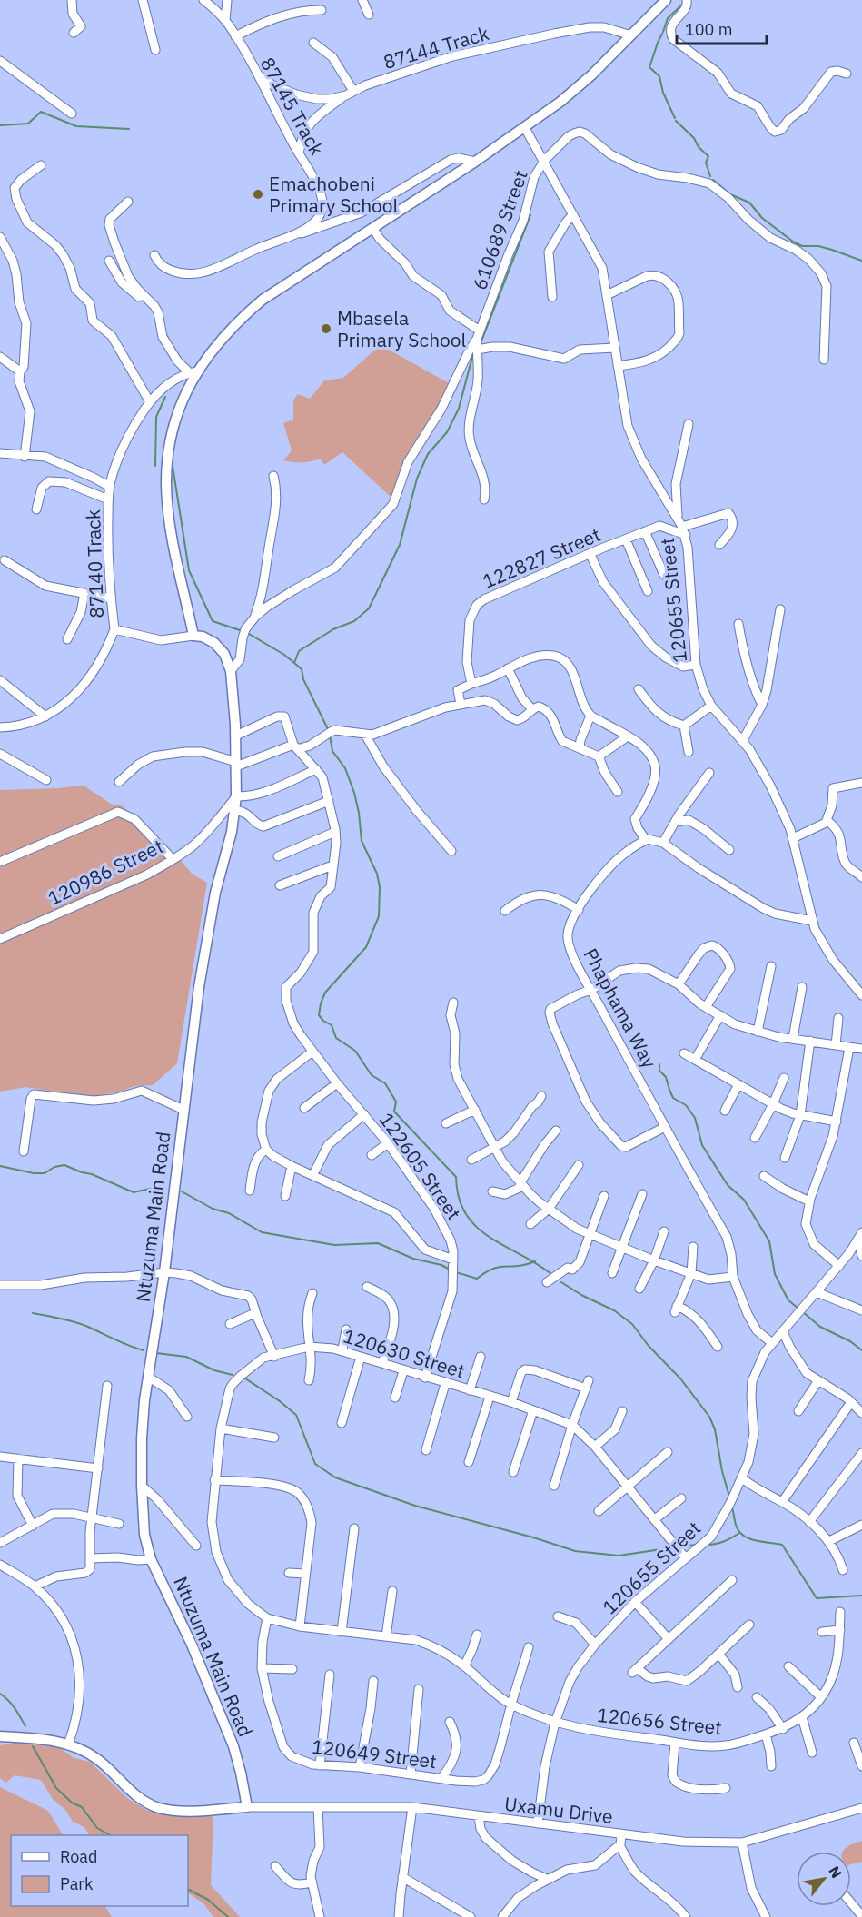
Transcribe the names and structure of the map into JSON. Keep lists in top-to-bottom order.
{
  "streets": {
    "main road": ["Ntuzuma Main Road"],
    "street": [
      "87144 Track",
      "87145 Track",
      "610689 Street",
      "122827 Street",
      "87140 Track",
      "120655 Street",
      "120986 Street",
      "Phaphama Way",
      "122605 Street",
      "120630 Street",
      "120656 Street",
      "120649 Street",
      "Uxamu Drive"
    ]
  },
  "crossings": [
    ["87144 Track", "87145 Track"],
    ["610689 Street", "120655 Street"],
    ["610689 Street", "Ntuzuma Main Road"],
    ["122827 Street", "120655 Street"],
    ["120655 Street", "Phaphama Way"],
    ["120655 Street", "120630 Street"],
    ["120655 Street", "120656 Street"],
    ["120655 Street", "Uxamu Drive"],
    ["120986 Street", "Ntuzuma Main Road"],
    ["122605 Street", "120630 Street"],
    ["Ntuzuma Main Road", "Uxamu Drive"],
    ["120630 Street", "120656 Street"],
    ["120630 Street", "120649 Street"]
  ],
  "places": ["Emachobeni Primary School", "Mbasela Primary School"],
  "legend": ["Road", "Park"],
  "scale_bar": "100 m",
  "north": "top right"
}
